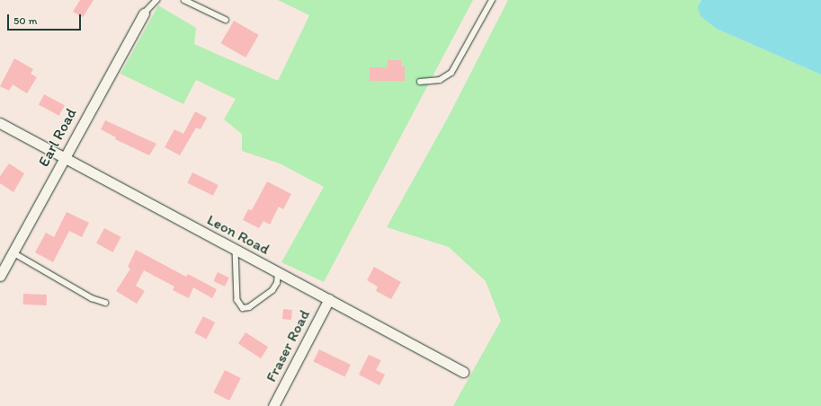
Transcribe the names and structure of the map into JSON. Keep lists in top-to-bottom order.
{
  "streets": {
    "street": ["Earl Road", "Leon Road", "Fraser Road"]
  },
  "crossings": [
    ["Earl Road", "Leon Road"],
    ["Leon Road", "Fraser Road"]
  ],
  "scale_bar": "50 m"
}
